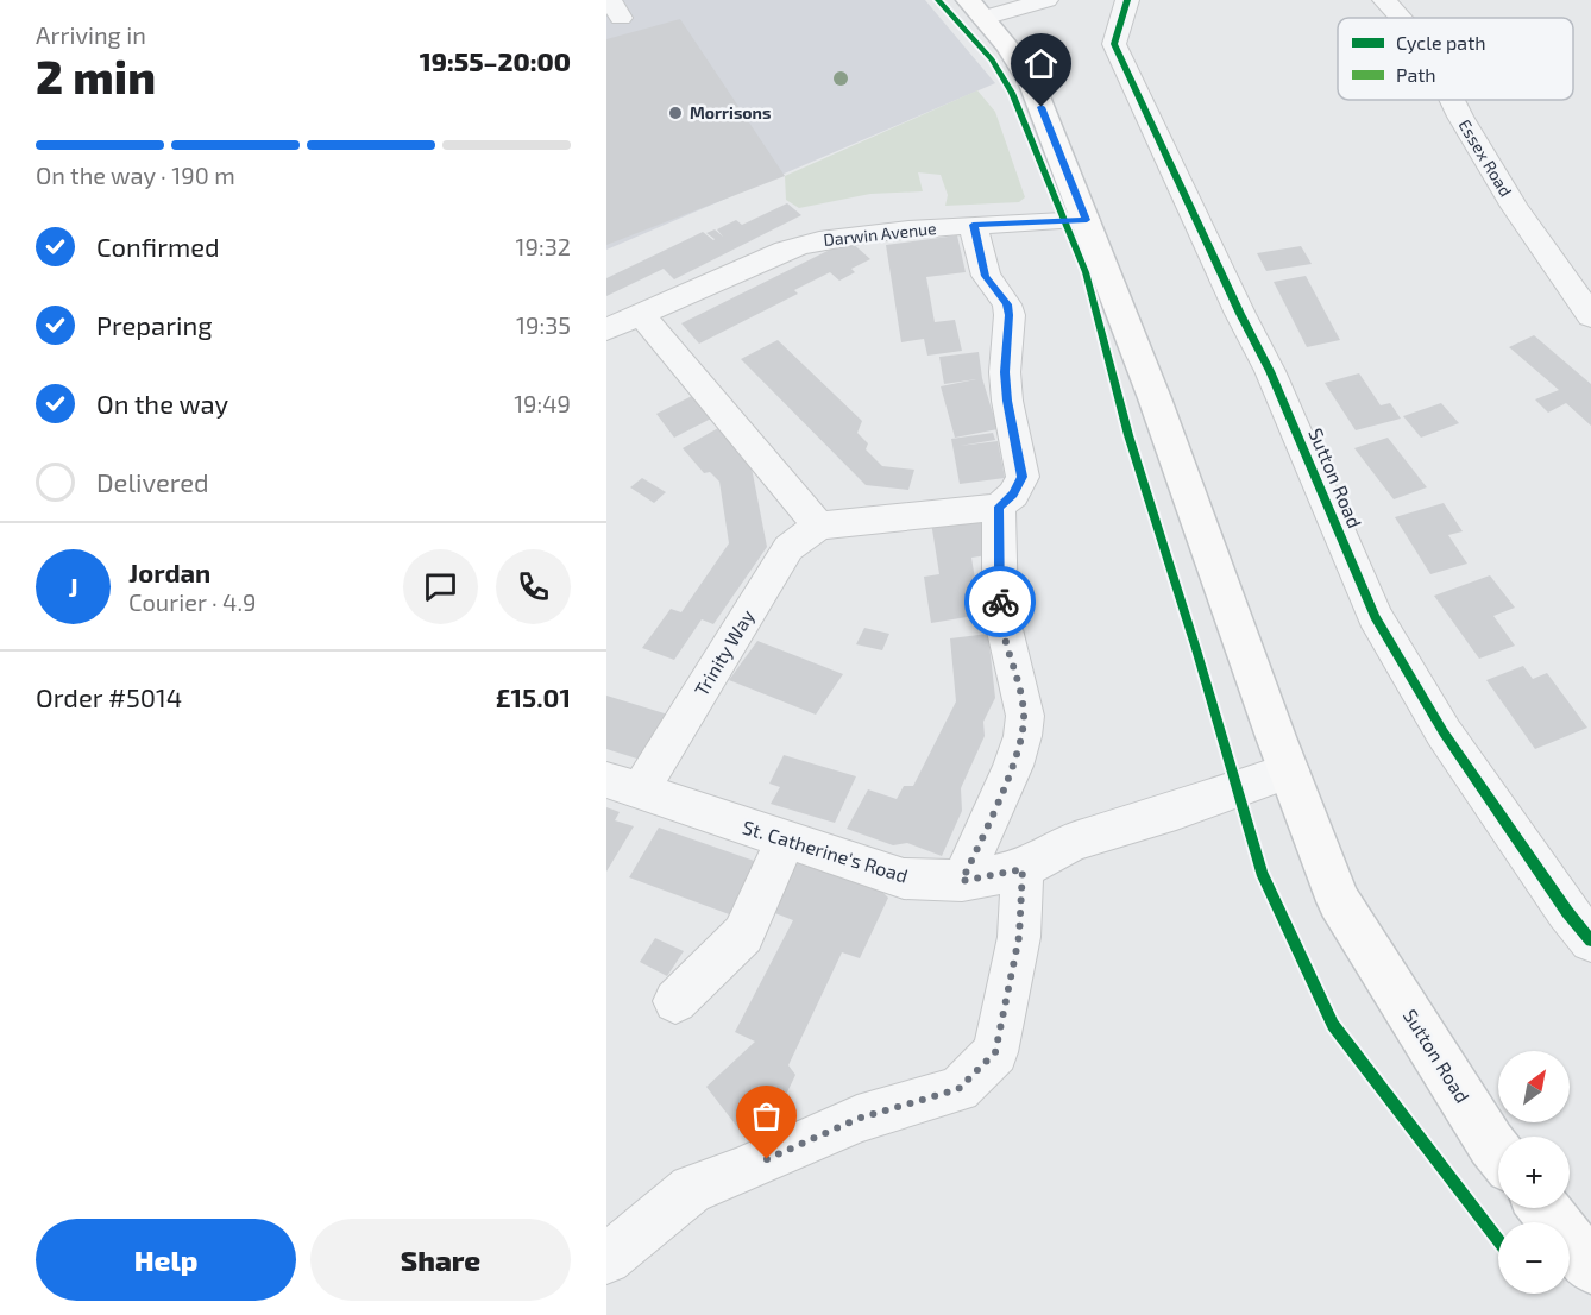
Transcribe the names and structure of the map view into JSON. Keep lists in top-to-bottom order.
{
  "streets": {
    "main road": ["Sutton Road"],
    "street": [
      "Essex Road",
      "Darwin Avenue",
      "Trinity Way",
      "St. Catherine's Road"
    ]
  },
  "crossings": [
    ["Darwin Avenue", "Sutton Road"],
    ["Sutton Road", "St. Catherine's Road"],
    ["Trinity Way", "St. Catherine's Road"]
  ],
  "places": ["Morrisons"],
  "legend": ["Cycle path", "Path"],
  "north": "top right",
  "page": {
    "heading": ["2 min", "Arriving in", "19:55–20:00"],
    "panel": [
      "Jordan",
      "Courier · 4.9",
      "Order #5014",
      "£15.01"
    ],
    "bar": "On the way · 190 m",
    "list": [
      ["Confirmed", "19:32"],
      ["Preparing", "19:35"],
      ["On the way", "19:49"],
      "Delivered"
    ],
    "round": "J",
    "map_buttons": ["+", "−"],
    "buttons": ["Help", "Share"]
  }
}
